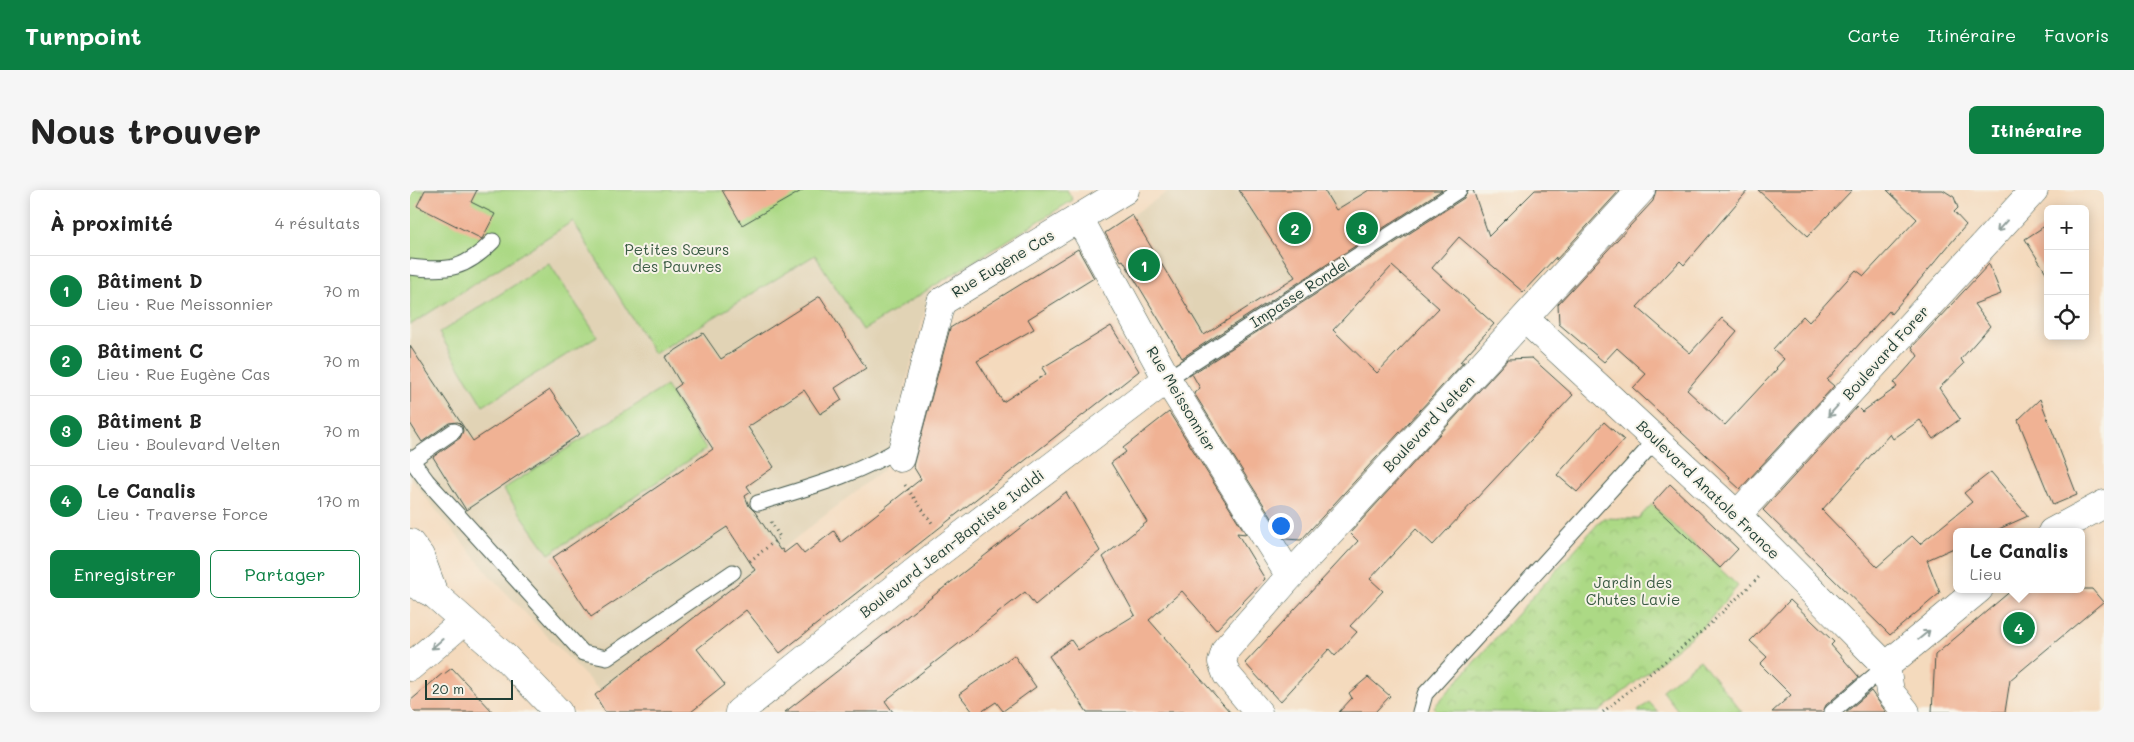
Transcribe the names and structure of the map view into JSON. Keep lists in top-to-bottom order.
{
  "streets": {
    "street": [
      "Rue Eugène Cas",
      "Boulevard Forer",
      "Rue Meissonnier",
      "Boulevard Velten",
      "Boulevard Anatole France",
      "Boulevard Jean-Baptiste Ivaldi"
    ],
    "lane": ["Impasse Rondel"]
  },
  "crossings": [
    ["Rue Eugène Cas", "Rue Meissonnier"],
    ["Impasse Rondel", "Rue Meissonnier"],
    ["Impasse Rondel", "Boulevard Jean-Baptiste Ivaldi"],
    ["Boulevard Forer", "Boulevard Anatole France"],
    ["Rue Meissonnier", "Boulevard Velten"],
    ["Rue Meissonnier", "Boulevard Jean-Baptiste Ivaldi"],
    ["Boulevard Velten", "Boulevard Anatole France"]
  ],
  "one_way": ["Boulevard Forer"],
  "parks": ["Petites Sœurs des Pauvres", "Jardin des Chutes Lavie"],
  "scale_bar": "20 m",
  "page": {
    "header": "Turnpoint",
    "nav": ["Carte", "Itinéraire", "Favoris"],
    "buttons": [
      "Itinéraire",
      ["Enregistrer", "Partager"]
    ],
    "title": "Nous trouver",
    "heading": ["À proximité", "4 résultats"],
    "map_buttons": ["+", "−"],
    "pins": [
      "2",
      "3",
      "1",
      "4"
    ],
    "list": [
      {
        "mark": "1",
        "name": "Bâtiment D",
        "note": "Lieu · Rue Meissonnier",
        "value": "70 m"
      },
      {
        "mark": "2",
        "name": "Bâtiment C",
        "note": "Lieu · Rue Eugène Cas",
        "value": "70 m"
      },
      {
        "mark": "3",
        "name": "Bâtiment B",
        "note": "Lieu · Boulevard Velten",
        "value": "70 m"
      },
      {
        "mark": "4",
        "name": "Le Canalis",
        "note": "Lieu · Traverse Force",
        "value": "170 m"
      }
    ],
    "popup": ["Le Canalis", "Lieu"],
    "scale": "20 m"
  }
}
